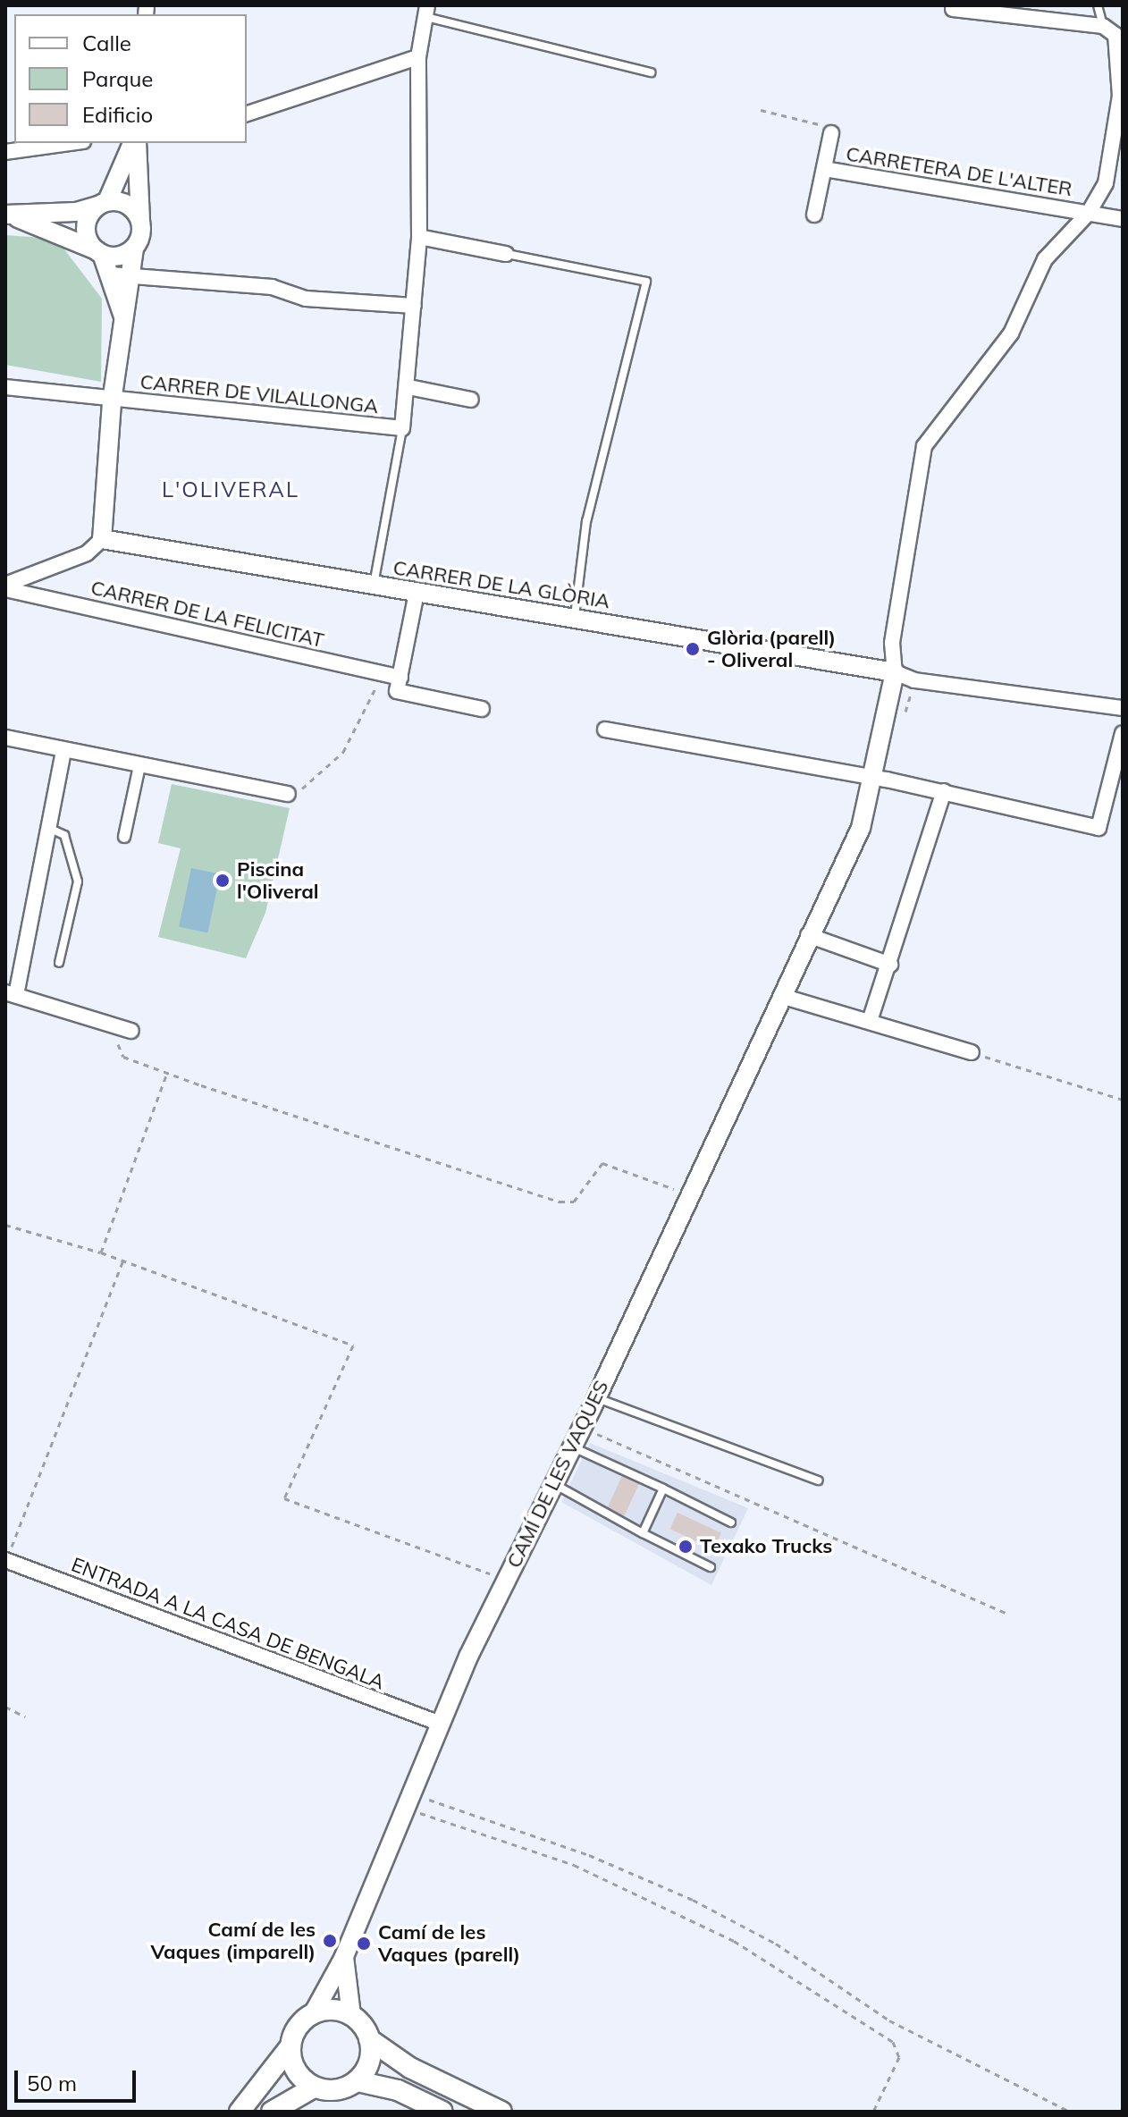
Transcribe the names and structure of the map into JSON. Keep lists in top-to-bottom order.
{
  "streets": {
    "street": [
      "CARRETERA DE L'ALTER",
      "CARRER DE VILALLONGA",
      "CARRER DE LA GLÒRIA",
      "CARRER DE LA FELICITAT",
      "CAMÍ DE LES VAQUES",
      "ENTRADA A LA CASA DE BENGALA"
    ]
  },
  "crossings": [
    ["CARRETERA DE L'ALTER", "CARRER DE LA GLÒRIA"],
    ["CARRETERA DE L'ALTER", "CAMÍ DE LES VAQUES"],
    ["CARRER DE LA GLÒRIA", "CAMÍ DE LES VAQUES"],
    ["CAMÍ DE LES VAQUES", "ENTRADA A LA CASA DE BENGALA"]
  ],
  "districts": ["L'OLIVERAL"],
  "places": [
    "Glòria (parell) - Oliveral",
    "Piscina l'Oliveral",
    "Texako Trucks",
    "Camí de les Vaques (imparell)",
    "Camí de les Vaques (parell)"
  ],
  "legend": ["Calle", "Parque", "Edificio"],
  "scale_bar": "50 m"
}
